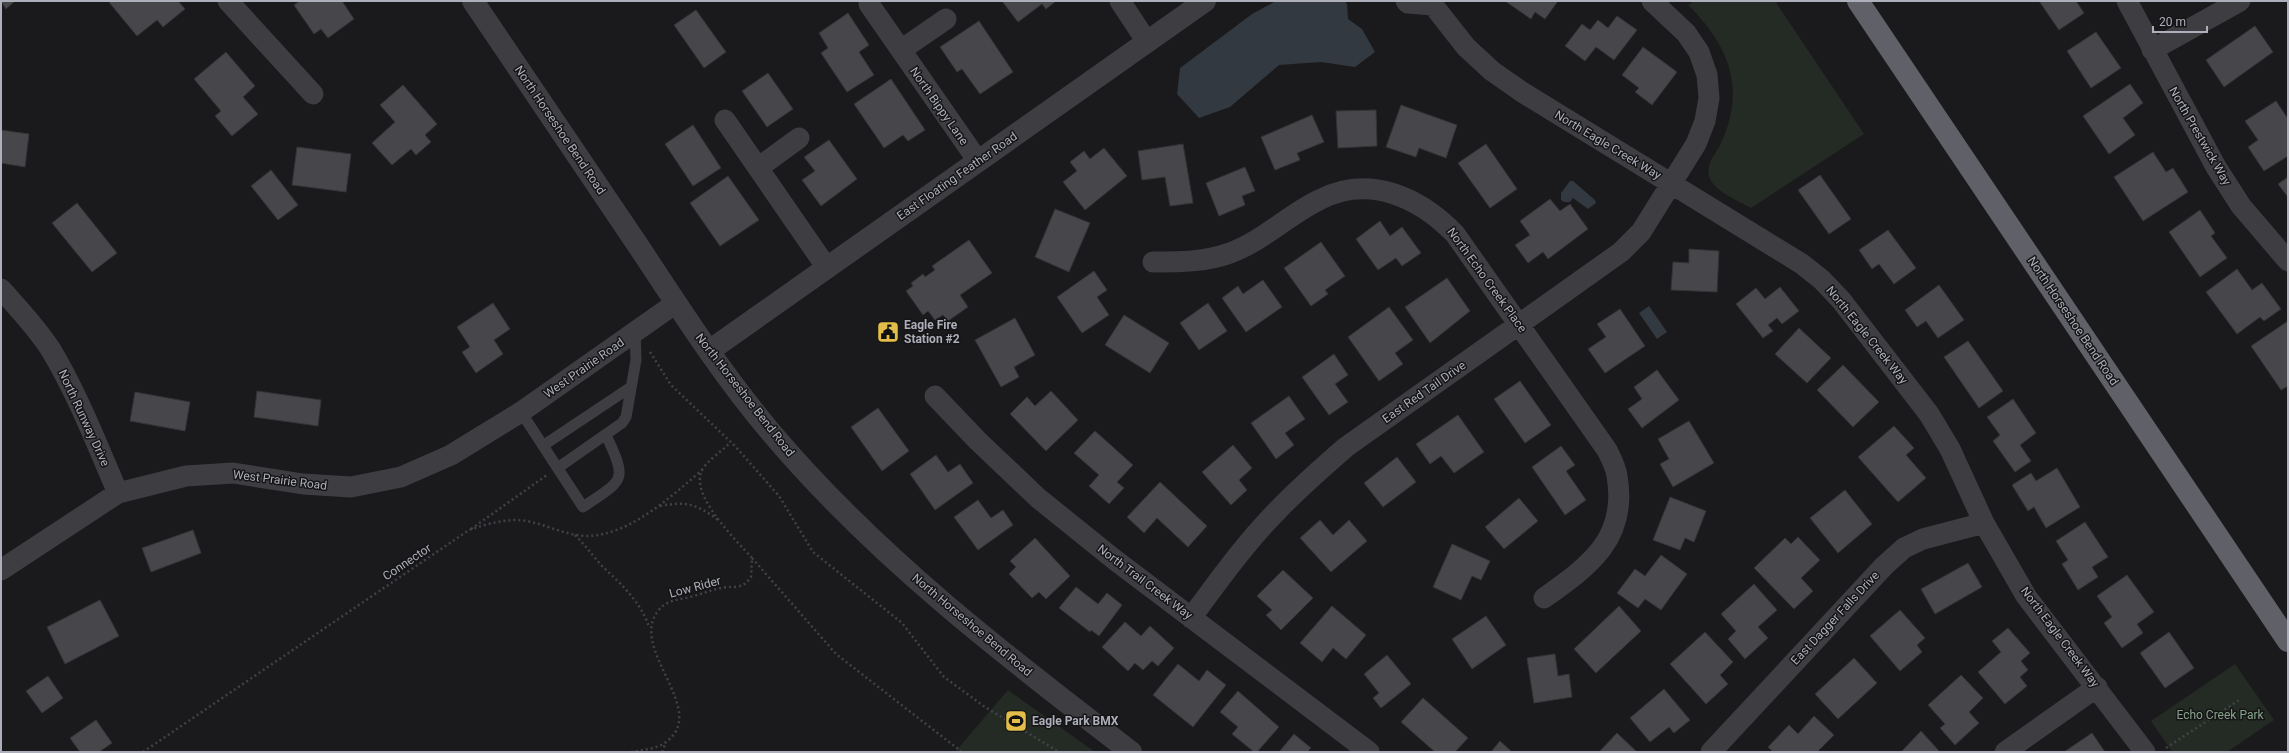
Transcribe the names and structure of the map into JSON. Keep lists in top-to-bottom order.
{
  "streets": {
    "highway": ["North Horseshoe Bend Road"],
    "street": [
      "North Bippy Lane",
      "North Prestwick Way",
      "North Eagle Creek Way",
      "East Floating Feather Road",
      "North Echo Creek Place",
      "West Prairie Road",
      "East Red Tail Drive",
      "North Runway Drive",
      "North Trail Creek Way",
      "East Dagger Falls Drive"
    ],
    "path": ["Connector", "Low Rider"]
  },
  "crossings": [
    ["North Bippy Lane", "East Floating Feather Road"],
    ["North Horseshoe Bend Road", "East Floating Feather Road"],
    ["North Horseshoe Bend Road", "West Prairie Road"],
    ["North Eagle Creek Way", "East Red Tail Drive"],
    ["North Eagle Creek Way", "East Dagger Falls Drive"],
    ["North Echo Creek Place", "East Red Tail Drive"],
    ["West Prairie Road", "North Runway Drive"],
    ["East Red Tail Drive", "North Trail Creek Way"]
  ],
  "parks": ["Echo Creek Park"],
  "places": {
    "public building": ["Eagle Fire Station #2"],
    "sports": ["Eagle Park BMX"]
  },
  "scale_bar": "20 m"
}
